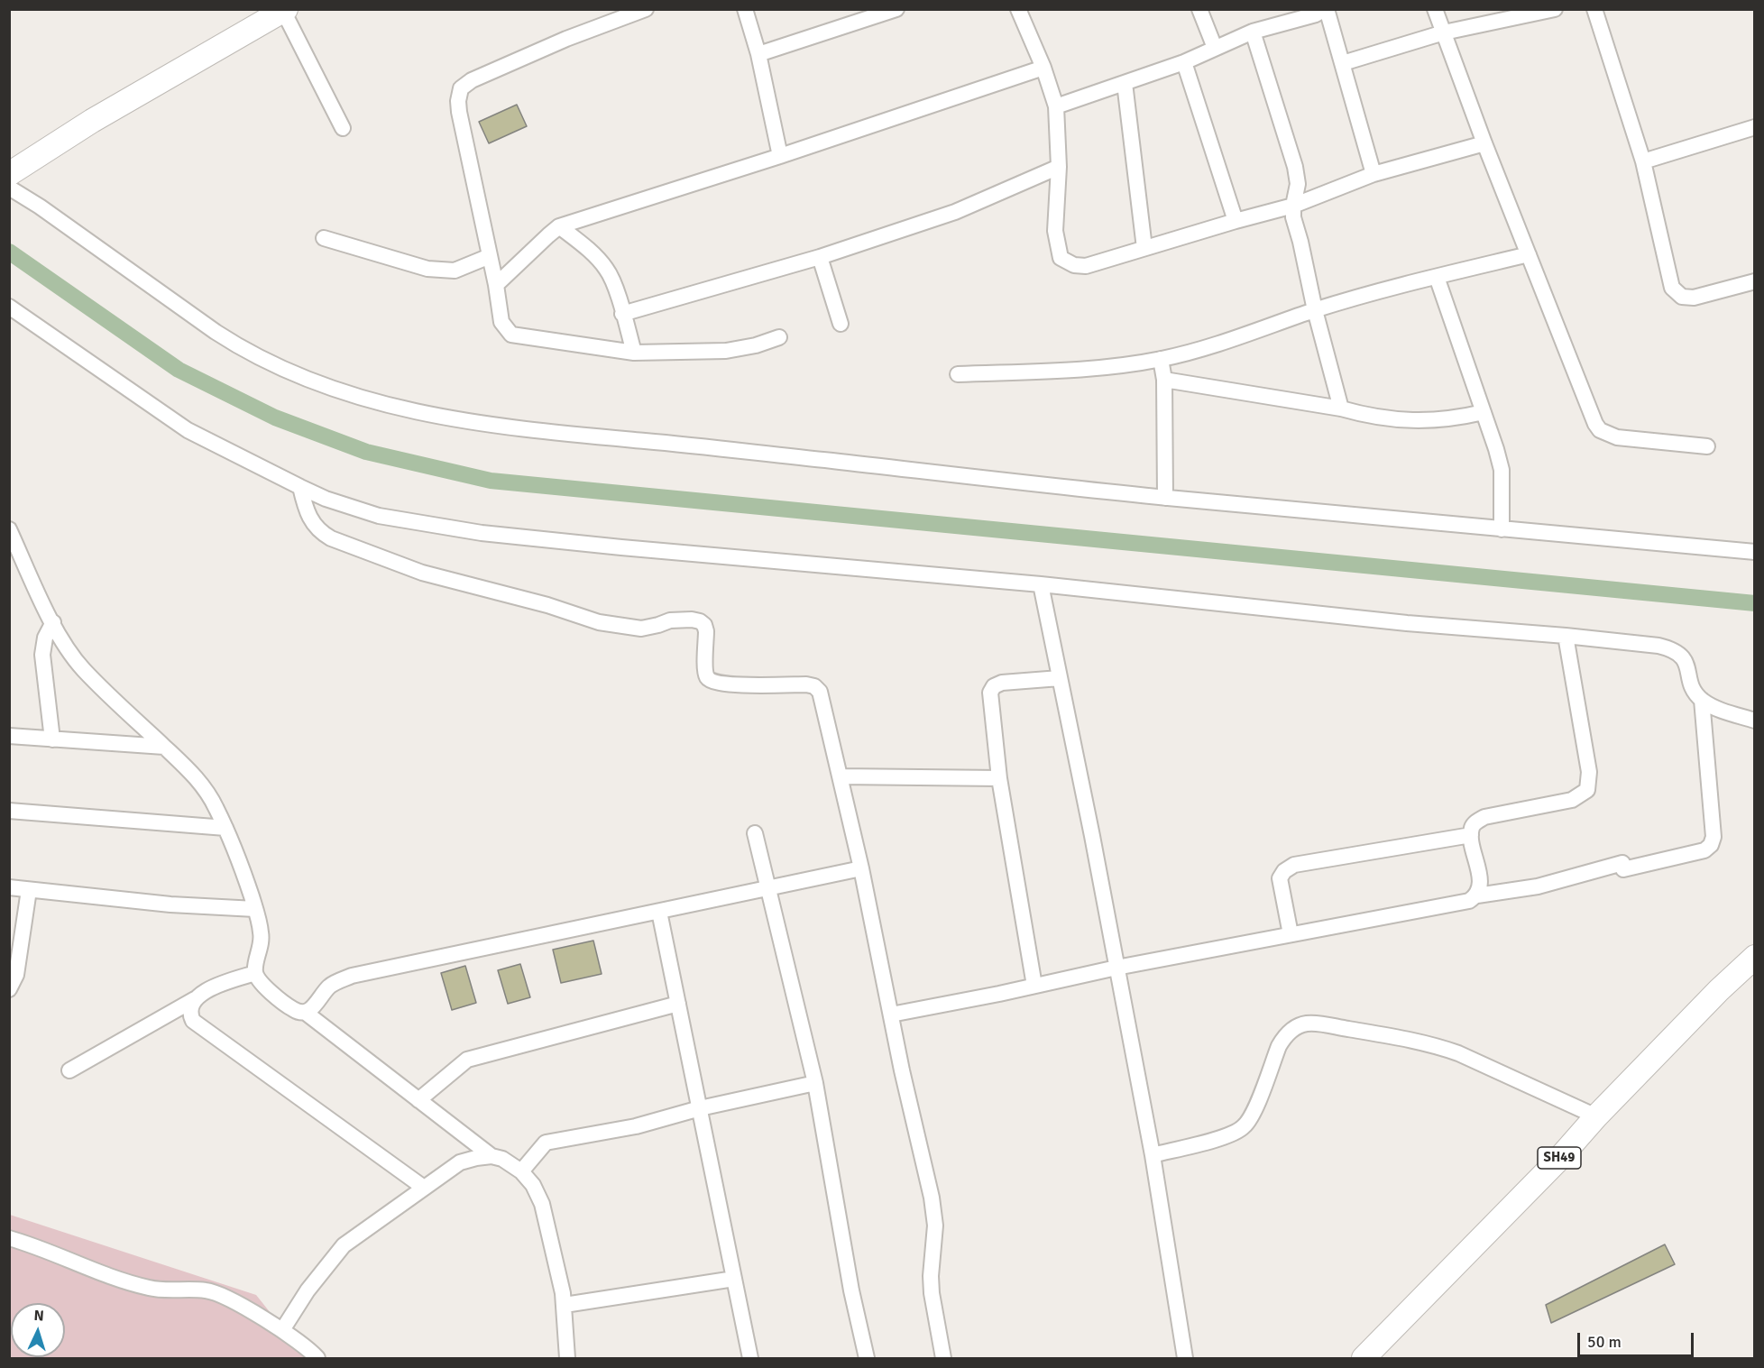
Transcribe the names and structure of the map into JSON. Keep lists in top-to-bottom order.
{
  "streets": {
    "main road": ["SH49"]
  },
  "scale_bar": "50 m",
  "north": "top"
}
